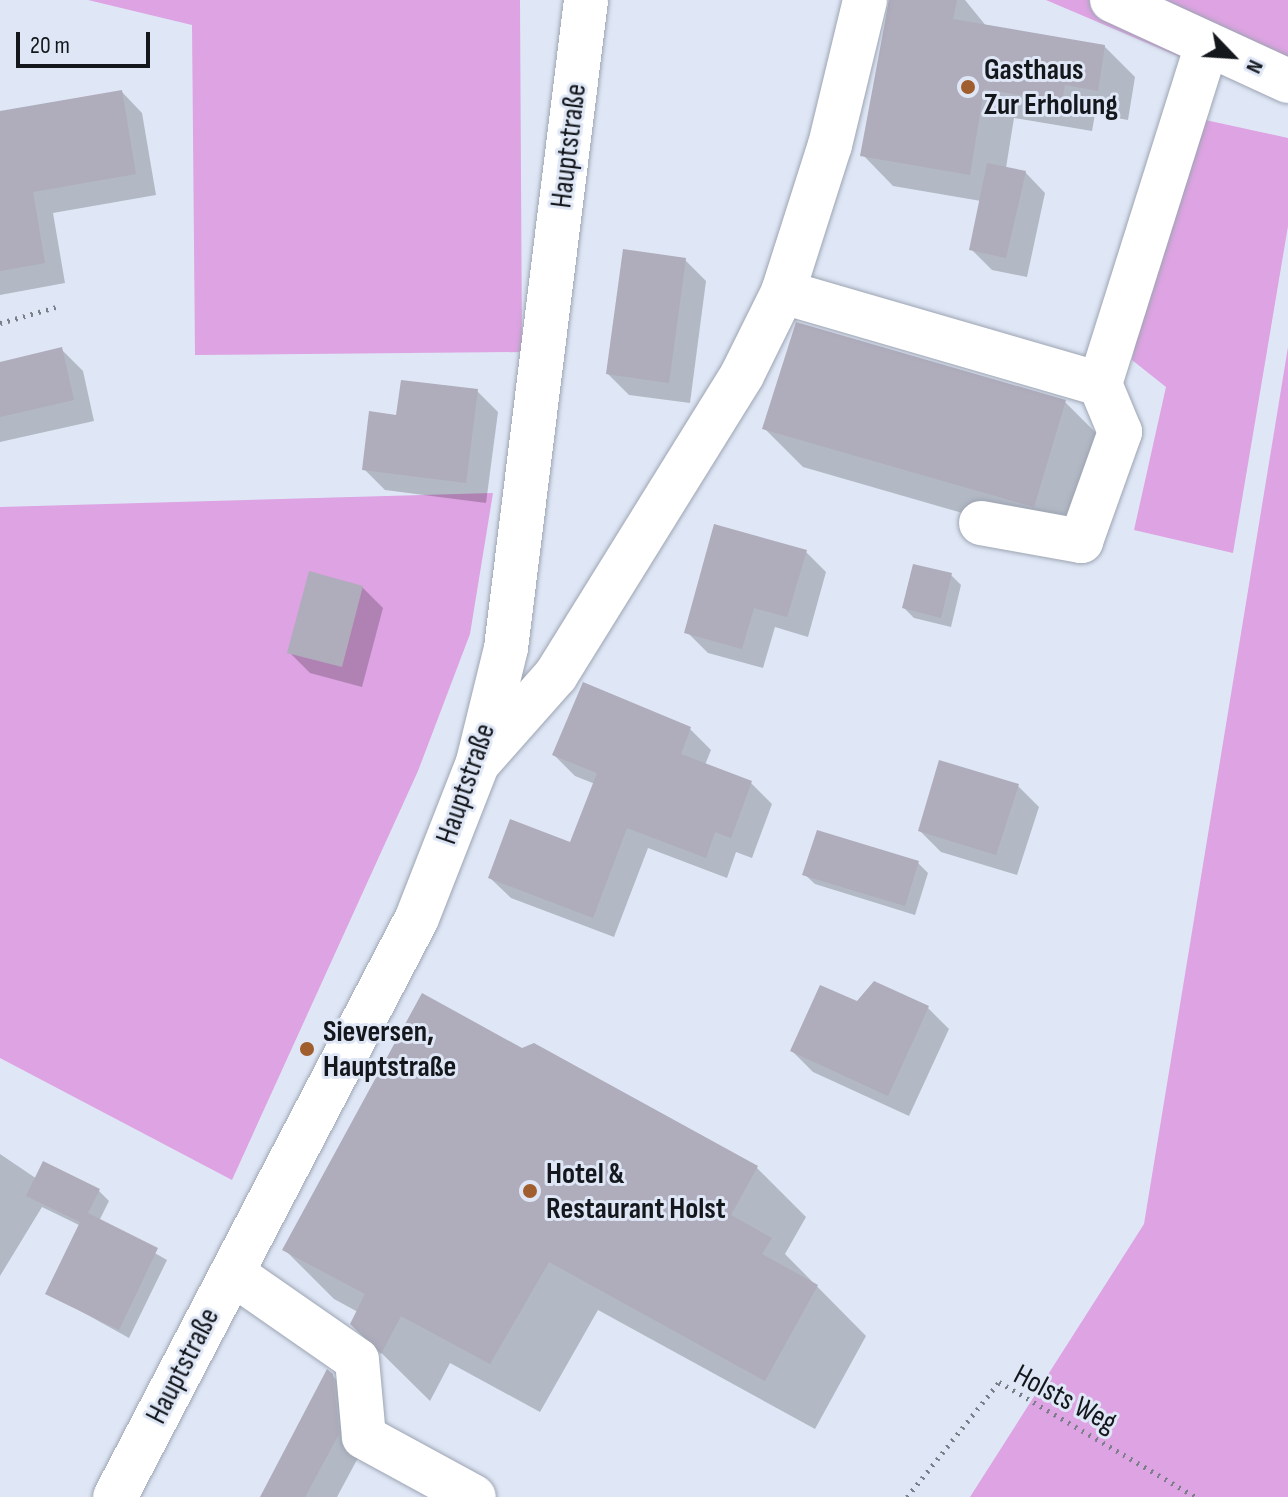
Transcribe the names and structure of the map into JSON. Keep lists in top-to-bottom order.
{
  "streets": {
    "street": ["Hauptstraße"],
    "path": ["Holsts Weg"]
  },
  "places": ["Gasthaus Zur Erholung", "Sieversen, Hauptstraße", "Hotel & Restaurant Holst"],
  "scale_bar": "20 m",
  "north": "bottom right"
}
